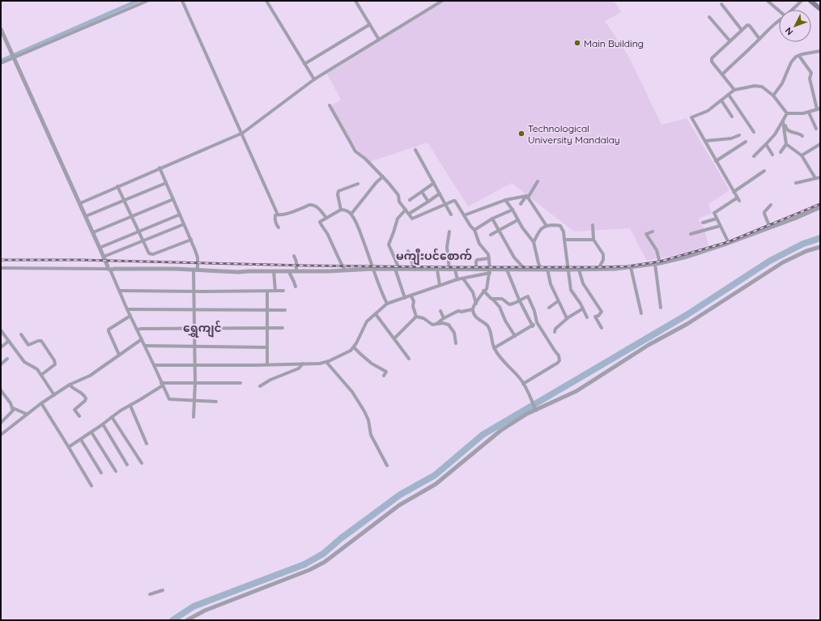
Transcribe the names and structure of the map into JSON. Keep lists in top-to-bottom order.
{
  "districts": ["မကျီးပင်စောက်", "ရွှေကျင်"],
  "places": ["Main Building", "Technological University Mandalay"],
  "north": "bottom left"
}
